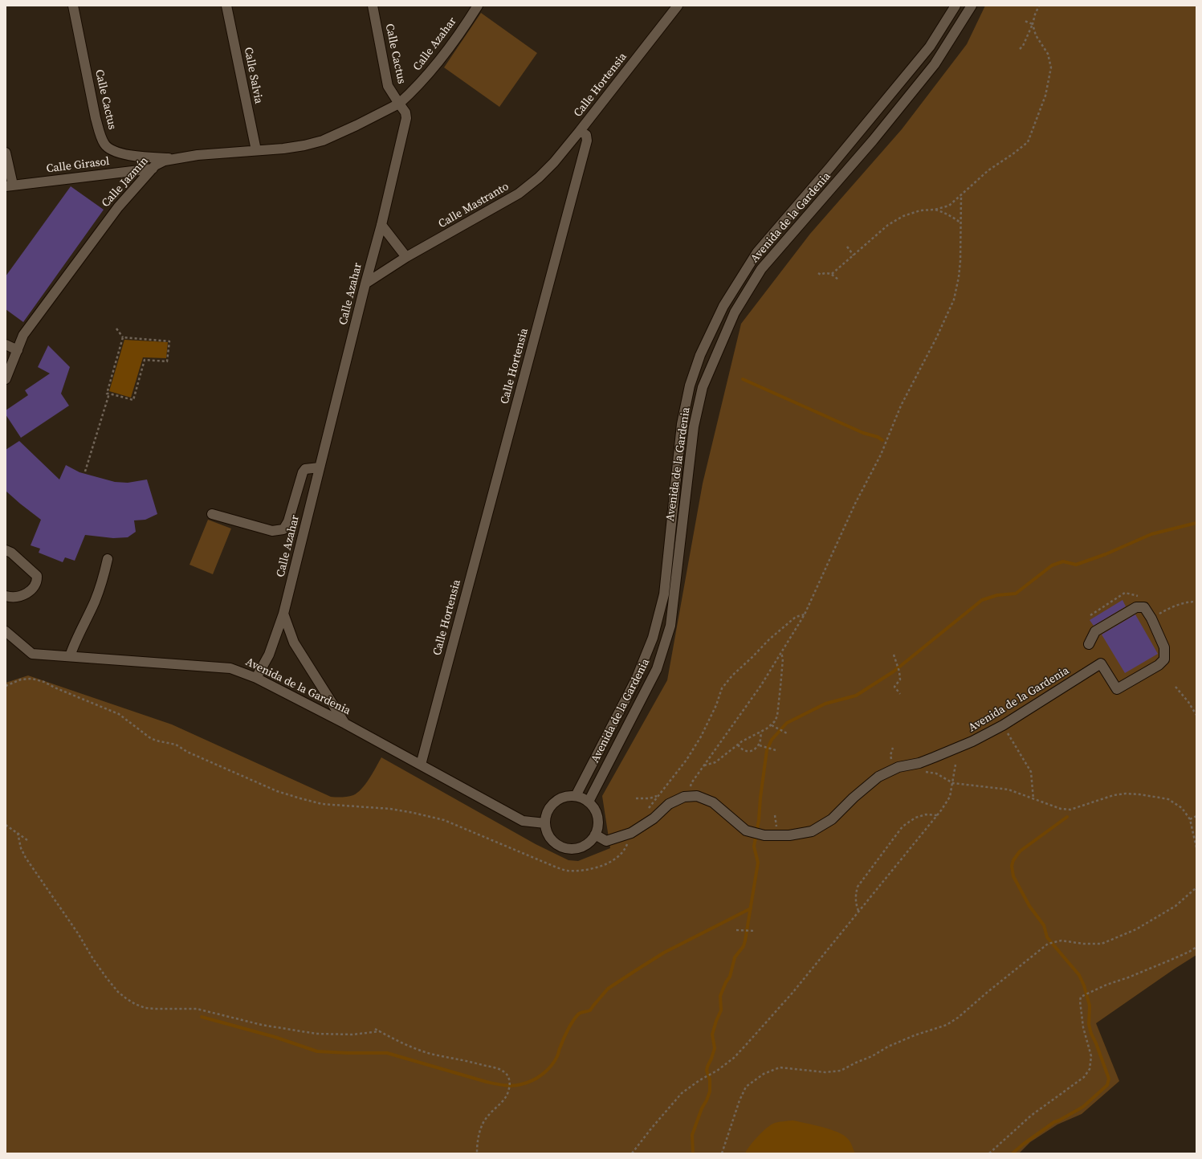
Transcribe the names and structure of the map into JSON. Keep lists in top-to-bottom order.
{
  "streets": {
    "street": [
      "Calle Azahar",
      "Calle Cactus",
      "Calle Salvia",
      "Calle Hortensia",
      "Calle Girasol",
      "Calle Jazmín",
      "Calle Mastranto",
      "Avenida de la Gardenia"
    ]
  },
  "crossings": [
    ["Calle Azahar", "Calle Cactus"],
    ["Calle Azahar", "Calle Jazmín"],
    ["Calle Azahar", "Calle Mastranto"],
    ["Calle Azahar", "Avenida de la Gardenia"],
    ["Calle Cactus", "Calle Jazmín"],
    ["Calle Salvia", "Calle Jazmín"],
    ["Calle Hortensia", "Calle Mastranto"],
    ["Calle Hortensia", "Avenida de la Gardenia"],
    ["Calle Girasol", "Calle Jazmín"]
  ]
}
